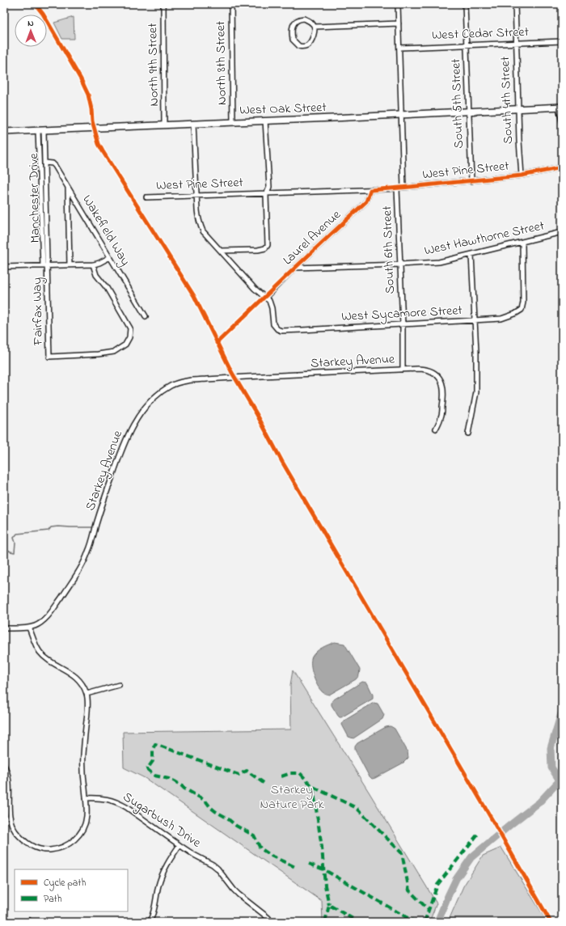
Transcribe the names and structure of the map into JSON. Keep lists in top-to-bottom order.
{
  "streets": {
    "main road": ["West Oak Street"],
    "street": [
      "West Cedar Street",
      "North 8th Street",
      "North 9th Street",
      "South 4th Street",
      "South 5th Street",
      "West Pine Street",
      "Manchester Drive",
      "Wakefield Way",
      "Laurel Avenue",
      "West Hawthorne Street",
      "South 6th Street",
      "Fairfax Way",
      "West Sycamore Street",
      "Starkey Avenue",
      "Sugarbush Drive"
    ]
  },
  "crossings": [
    ["West Cedar Street", "South 4th Street"],
    ["West Cedar Street", "South 5th Street"],
    ["North 8th Street", "West Oak Street"],
    ["North 9th Street", "West Oak Street"],
    ["South 4th Street", "West Oak Street"],
    ["South 4th Street", "West Pine Street"],
    ["South 5th Street", "West Oak Street"],
    ["South 5th Street", "West Pine Street"],
    ["West Oak Street", "Manchester Drive"],
    ["West Pine Street", "Laurel Avenue"],
    ["West Pine Street", "South 6th Street"],
    ["Manchester Drive", "Wakefield Way"],
    ["Manchester Drive", "Fairfax Way"],
    ["Laurel Avenue", "West Hawthorne Street"],
    ["Laurel Avenue", "West Sycamore Street"],
    ["West Hawthorne Street", "South 6th Street"],
    ["West Hawthorne Street", "West Sycamore Street"],
    ["South 6th Street", "West Sycamore Street"],
    ["South 6th Street", "Starkey Avenue"]
  ],
  "parks": ["Starkey Nature Park"],
  "legend": ["Cycle path", "Path"],
  "north": "top"
}
